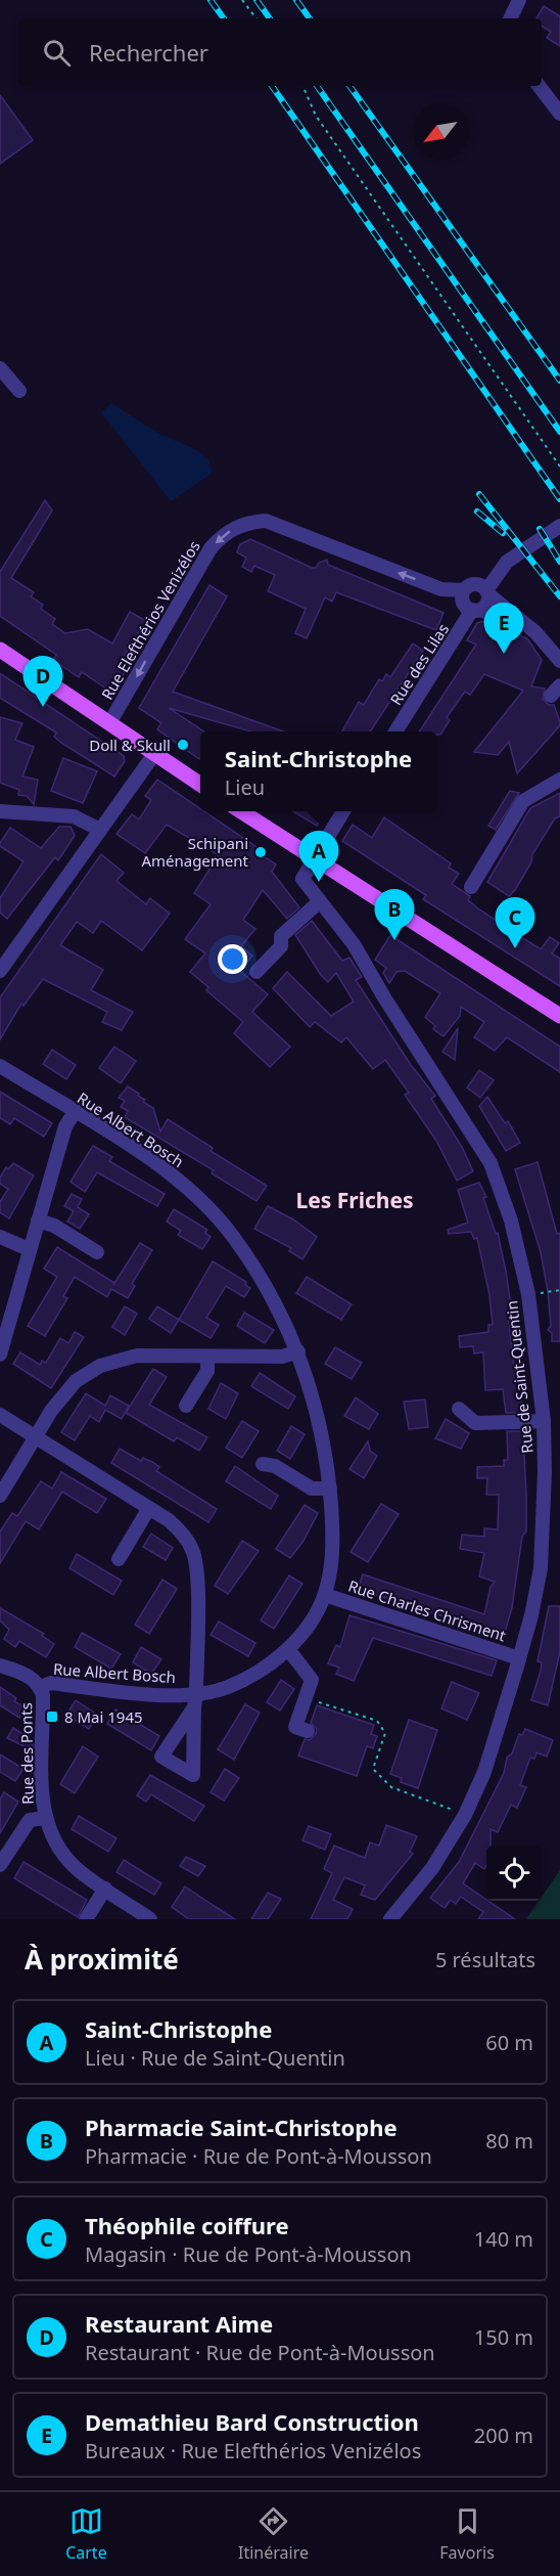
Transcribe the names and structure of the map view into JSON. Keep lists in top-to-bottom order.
{
  "streets": {
    "street": [
      "Rue Elefthérios Venizélos",
      "Rue des Lilas",
      "Rue Albert Bosch",
      "Rue de Saint-Quentin",
      "Rue Charles Chrisment",
      "Rue des Ponts"
    ]
  },
  "crossings": [
    ["Rue Elefthérios Venizélos", "Rue des Lilas"],
    ["Rue Albert Bosch", "Rue Charles Chrisment"],
    ["Rue Albert Bosch", "Rue des Ponts"],
    ["Rue de Saint-Quentin", "Rue Charles Chrisment"]
  ],
  "districts": ["Les Friches"],
  "places": {
    "other": ["Doll & Skull", "Schipani Aménagement"],
    "transit": ["8 Mai 1945"]
  },
  "north": "bottom left",
  "page": {
    "search": "Rechercher",
    "pins": [
      "E",
      "D",
      "A",
      "B",
      "C"
    ],
    "popup": ["Saint-Christophe", "Lieu"],
    "heading": ["À proximité", "5 résultats"],
    "list": [
      {
        "mark": "A",
        "name": "Saint-Christophe",
        "note": "Lieu · Rue de Saint-Quentin",
        "value": "60 m"
      },
      {
        "mark": "B",
        "name": "Pharmacie Saint-Christophe",
        "note": "Pharmacie · Rue de Pont-à-Mousson",
        "value": "80 m"
      },
      {
        "mark": "C",
        "name": "Théophile coiffure",
        "note": "Magasin · Rue de Pont-à-Mousson",
        "value": "140 m"
      },
      {
        "mark": "D",
        "name": "Restaurant Aime",
        "note": "Restaurant · Rue de Pont-à-Mousson",
        "value": "150 m"
      },
      {
        "mark": "E",
        "name": "Demathieu Bard Construction",
        "note": "Bureaux · Rue Elefthérios Venizélos",
        "value": "200 m"
      }
    ],
    "nav": ["Carte", "Itinéraire", "Favoris"]
  }
}
